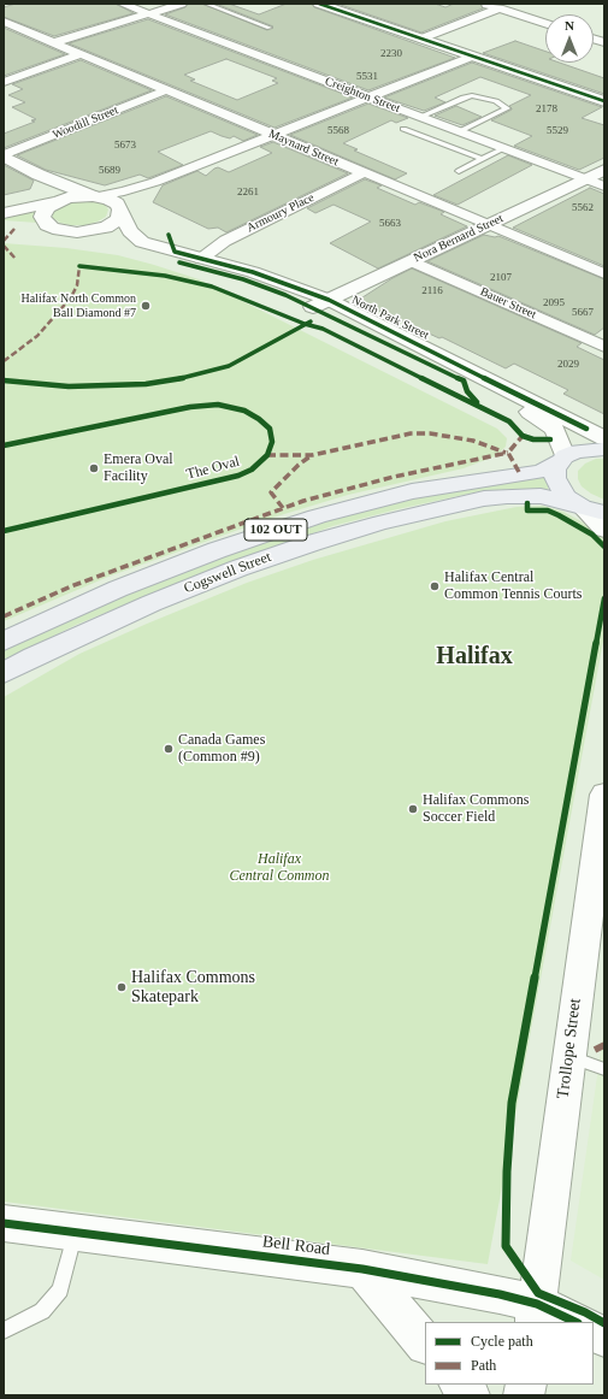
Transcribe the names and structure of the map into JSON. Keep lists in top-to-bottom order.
{
  "streets": {
    "main road": [
      "Nora Bernard Street",
      "North Park Street",
      "102 OUT",
      "Cogswell Street",
      "Trollope Street",
      "Bell Road"
    ],
    "street": [
      "Creighton Street",
      "Woodill Street",
      "Maynard Street",
      "Armoury Place",
      "Bauer Street"
    ],
    "cycle path": ["The Oval"]
  },
  "crossings": [
    ["Creighton Street", "Nora Bernard Street"],
    ["Woodill Street", "Maynard Street"],
    ["Maynard Street", "Armoury Place"],
    ["Maynard Street", "Nora Bernard Street"],
    ["Armoury Place", "North Park Street"],
    ["Nora Bernard Street", "Bauer Street"],
    ["Nora Bernard Street", "North Park Street"],
    ["North Park Street", "102 OUT"],
    ["North Park Street", "Cogswell Street"],
    ["102 OUT", "Cogswell Street"],
    ["Trollope Street", "Bell Road"]
  ],
  "districts": ["Halifax"],
  "parks": ["Halifax Central Common"],
  "places": [
    "Halifax North Common Ball Diamond #7",
    "Emera Oval Facility",
    "Halifax Central Common Tennis Courts",
    "Canada Games (Common #9)",
    "Halifax Commons Soccer Field",
    "Halifax Commons Skatepark"
  ],
  "house_numbers": [
    "2230",
    "5531",
    "2178",
    "5568",
    "5529",
    "5673",
    "5689",
    "2261",
    "5562",
    "5663",
    "2107",
    "2116",
    "2095",
    "5667",
    "2029"
  ],
  "legend": ["Cycle path", "Path"],
  "north": "top"
}
